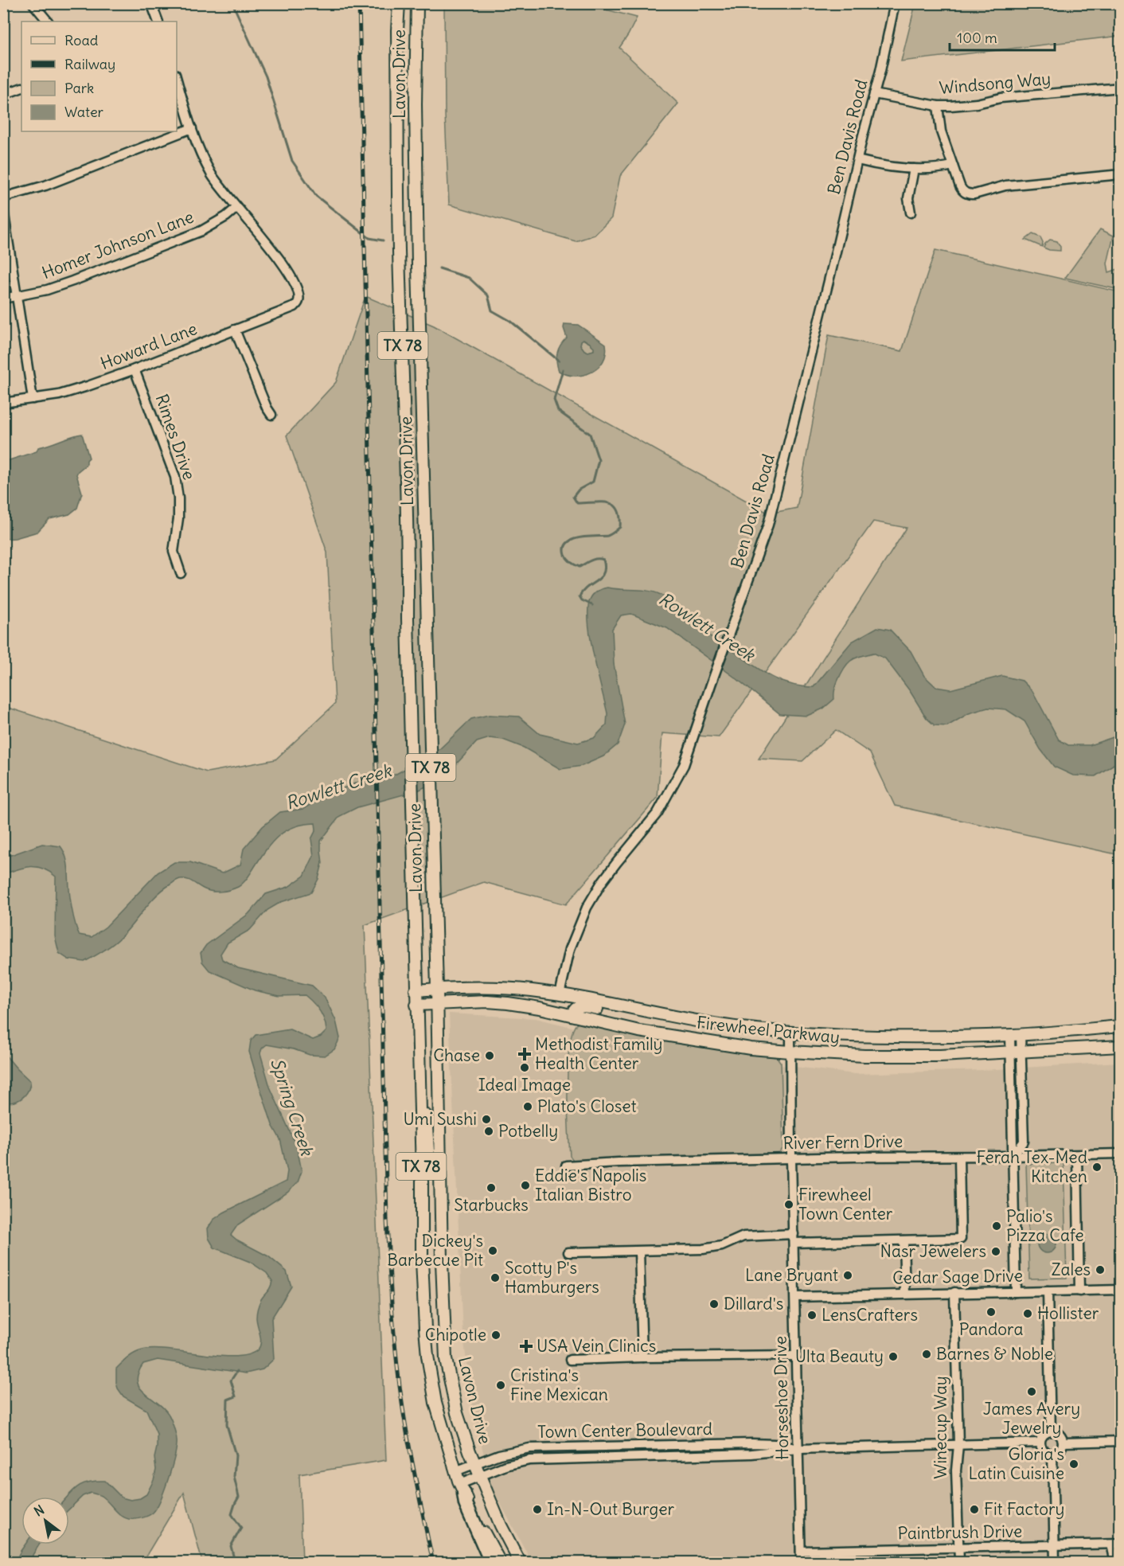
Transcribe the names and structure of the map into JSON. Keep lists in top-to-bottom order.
{
  "streets": {
    "main road": ["Lavon Drive", "TX 78", "Firewheel Parkway"],
    "street": [
      "Windsong Way",
      "Ben Davis Road",
      "Homer Johnson Lane",
      "Howard Lane",
      "Rimes Drive",
      "River Fern Drive",
      "Cedar Sage Drive",
      "Horseshoe Drive",
      "Winecup Way",
      "Town Center Boulevard",
      "Paintbrush Drive"
    ]
  },
  "crossings": [
    ["Lavon Drive", "Firewheel Parkway"],
    ["Lavon Drive", "Town Center Boulevard"],
    ["Windsong Way", "Ben Davis Road"],
    ["Ben Davis Road", "Firewheel Parkway"],
    ["Homer Johnson Lane", "Howard Lane"],
    ["Howard Lane", "Rimes Drive"],
    ["Firewheel Parkway", "Horseshoe Drive"],
    ["River Fern Drive", "Horseshoe Drive"],
    ["Cedar Sage Drive", "Horseshoe Drive"],
    ["Cedar Sage Drive", "Winecup Way"],
    ["Horseshoe Drive", "Town Center Boulevard"],
    ["Horseshoe Drive", "Paintbrush Drive"],
    ["Winecup Way", "Town Center Boulevard"],
    ["Winecup Way", "Paintbrush Drive"]
  ],
  "water": ["Rowlett Creek", "Spring Creek"],
  "places": {
    "health": ["Methodist Family Health Center", "USA Vein Clinics"],
    "other": [
      "Chase",
      "Ideal Image",
      "Plato's Closet",
      "Umi Sushi",
      "Potbelly",
      "Ferah Tex-Med Kitchen",
      "Eddie's Napolis Italian Bistro",
      "Starbucks",
      "Firewheel Town Center",
      "Palio's Pizza Cafe",
      "Dickey's Barbecue Pit",
      "Nasr Jewelers",
      "Zales",
      "Lane Bryant",
      "Scotty P's Hamburgers",
      "Dillard's",
      "Pandora",
      "Hollister",
      "LensCrafters",
      "Chipotle",
      "Barnes & Noble",
      "Ulta Beauty",
      "Cristina's Fine Mexican",
      "James Avery Jewelry",
      "Gloria's Latin Cuisine",
      "In-N-Out Burger",
      "Fit Factory"
    ]
  },
  "legend": [
    "Road",
    "Railway",
    "Park",
    "Water"
  ],
  "scale_bar": "100 m",
  "north": "top left"
}
